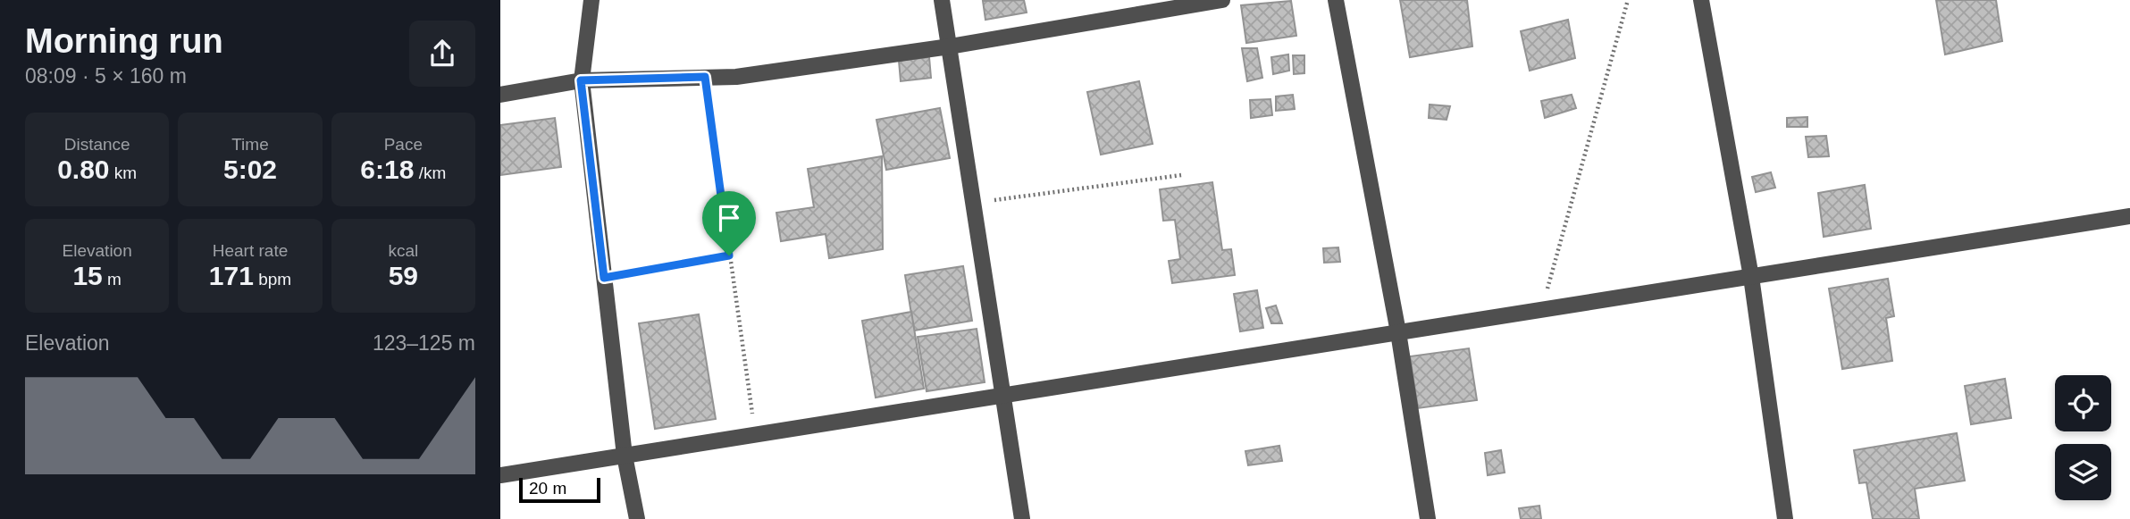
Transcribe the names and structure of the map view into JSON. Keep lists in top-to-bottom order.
{
  "scale_bar": "20 m",
  "page": {
    "heading": ["Morning run", "08:09 · 5 × 160 m"],
    "stats": [
      ["Distance", "0.80 km"],
      ["Time", "5:02"],
      ["Pace", "6:18 /km"],
      ["Elevation", "15 m"],
      ["Heart rate", "171 bpm"],
      ["kcal", "59"]
    ],
    "chart": ["Elevation", "123–125 m"],
    "scale": "20 m"
  }
}
